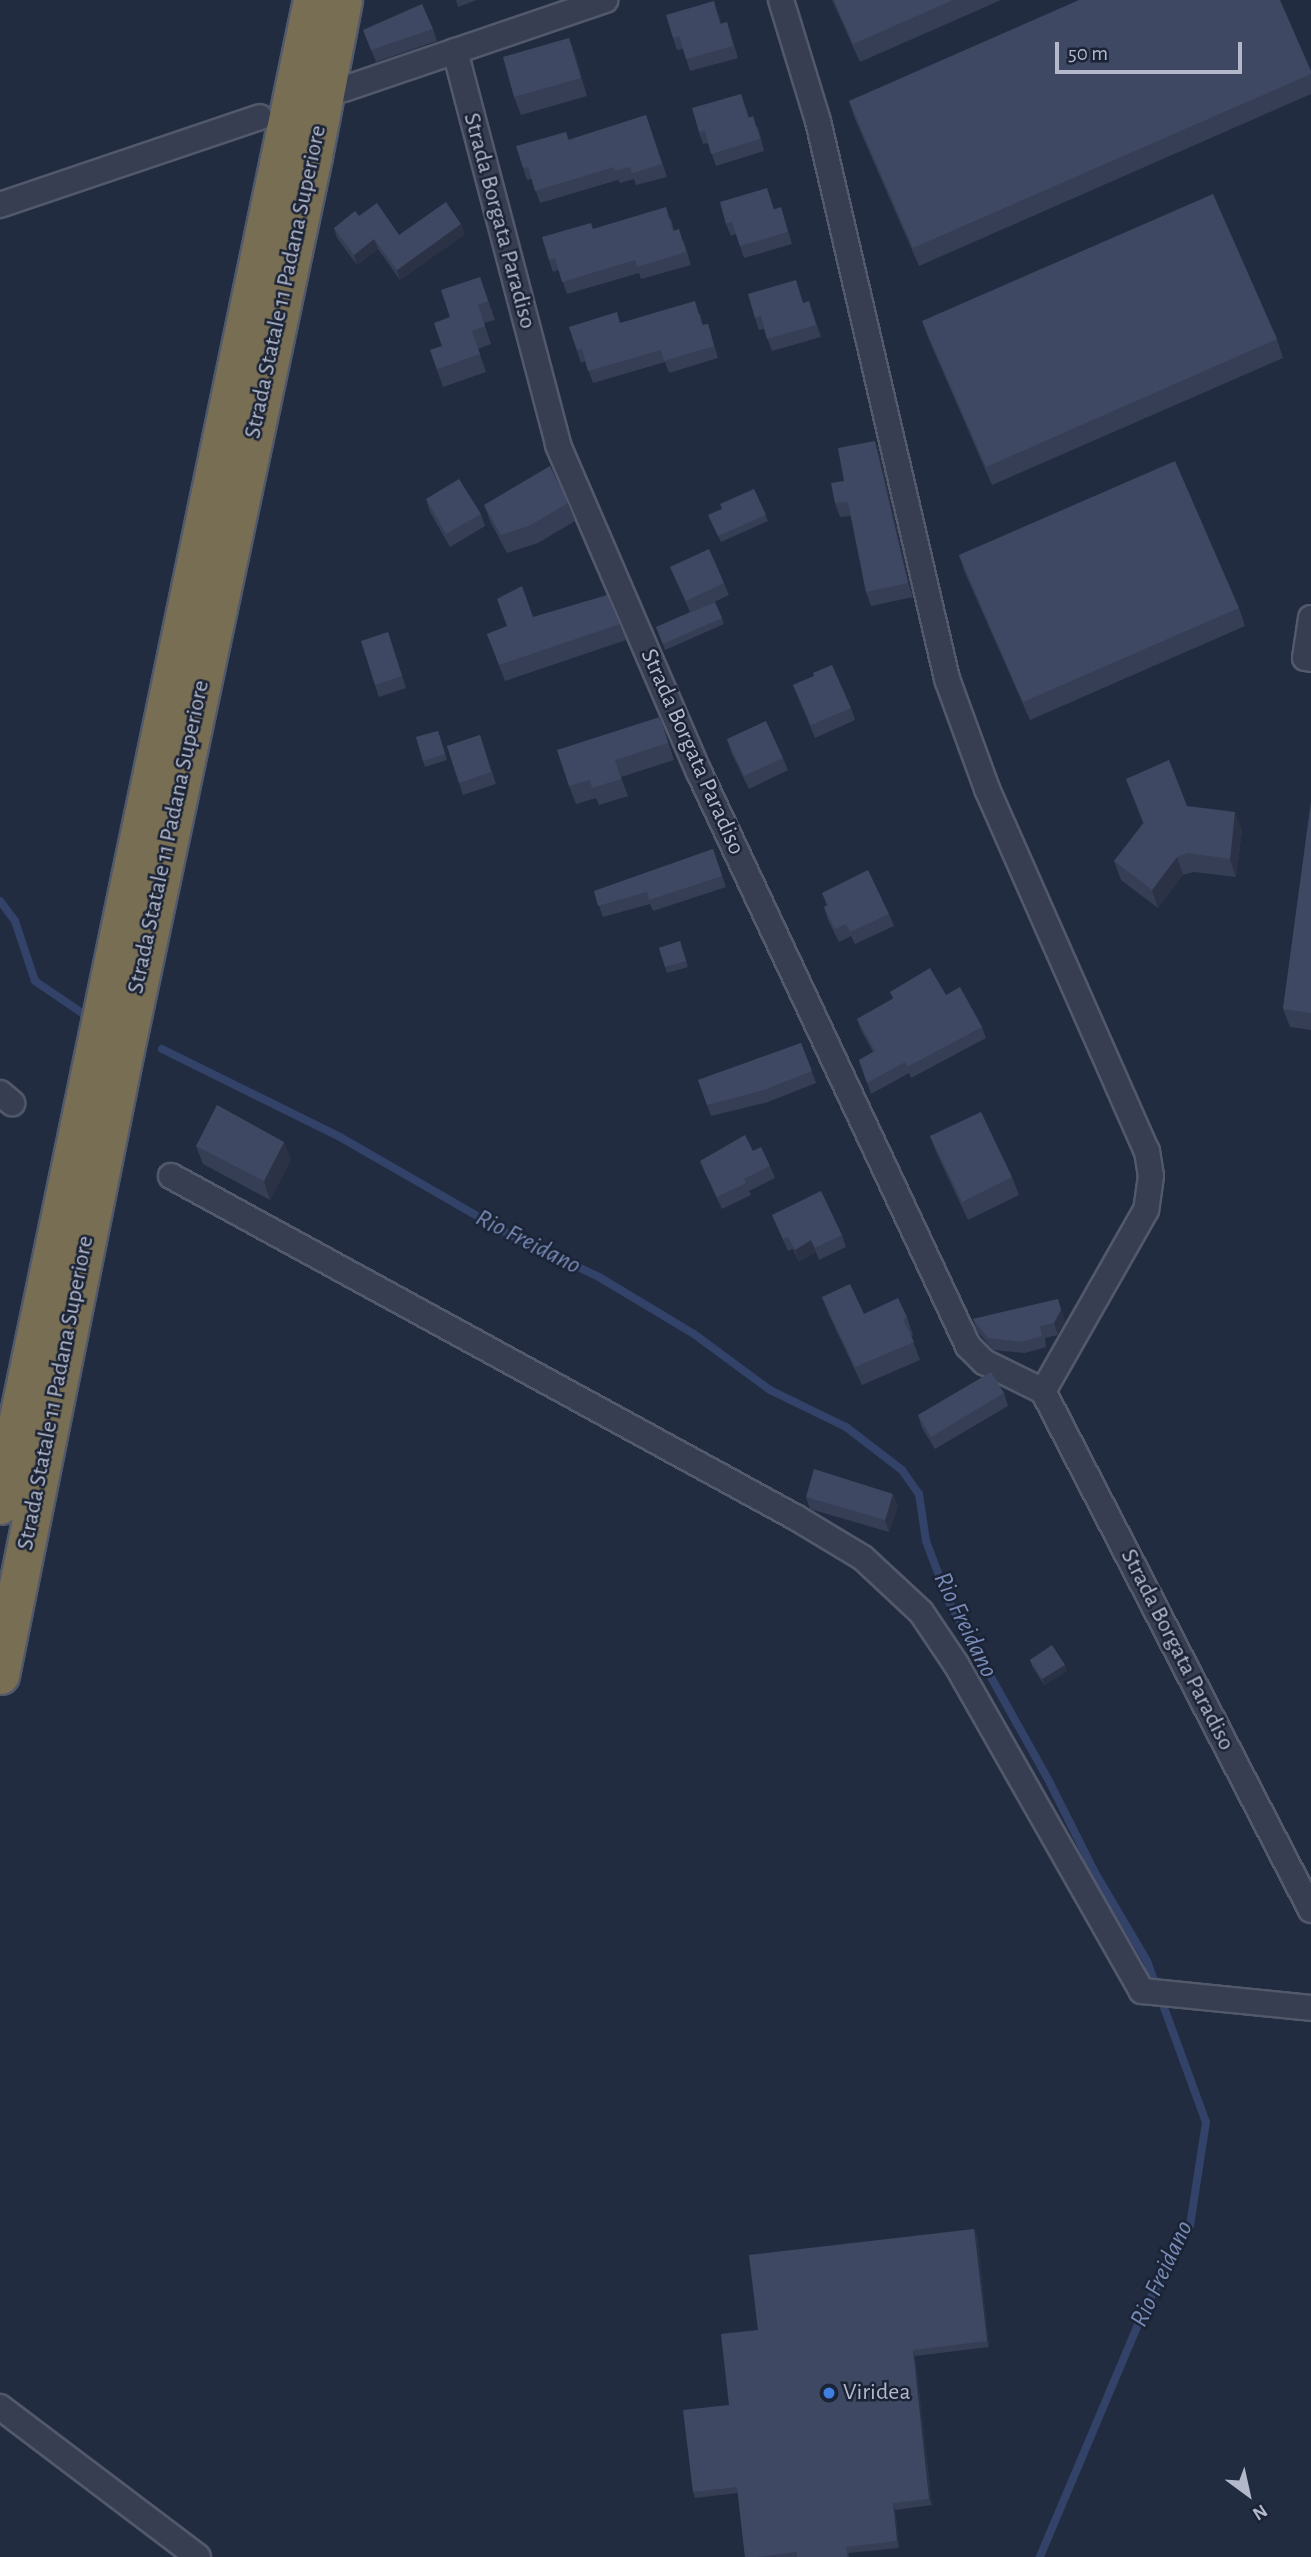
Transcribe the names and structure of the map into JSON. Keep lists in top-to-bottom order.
{
  "streets": {
    "highway": ["Strada Statale 11 Padana Superiore"],
    "street": ["Strada Borgata Paradiso"]
  },
  "water": ["Rio Freidano"],
  "places": ["Viridea"],
  "scale_bar": "50 m",
  "north": "bottom right"
}
